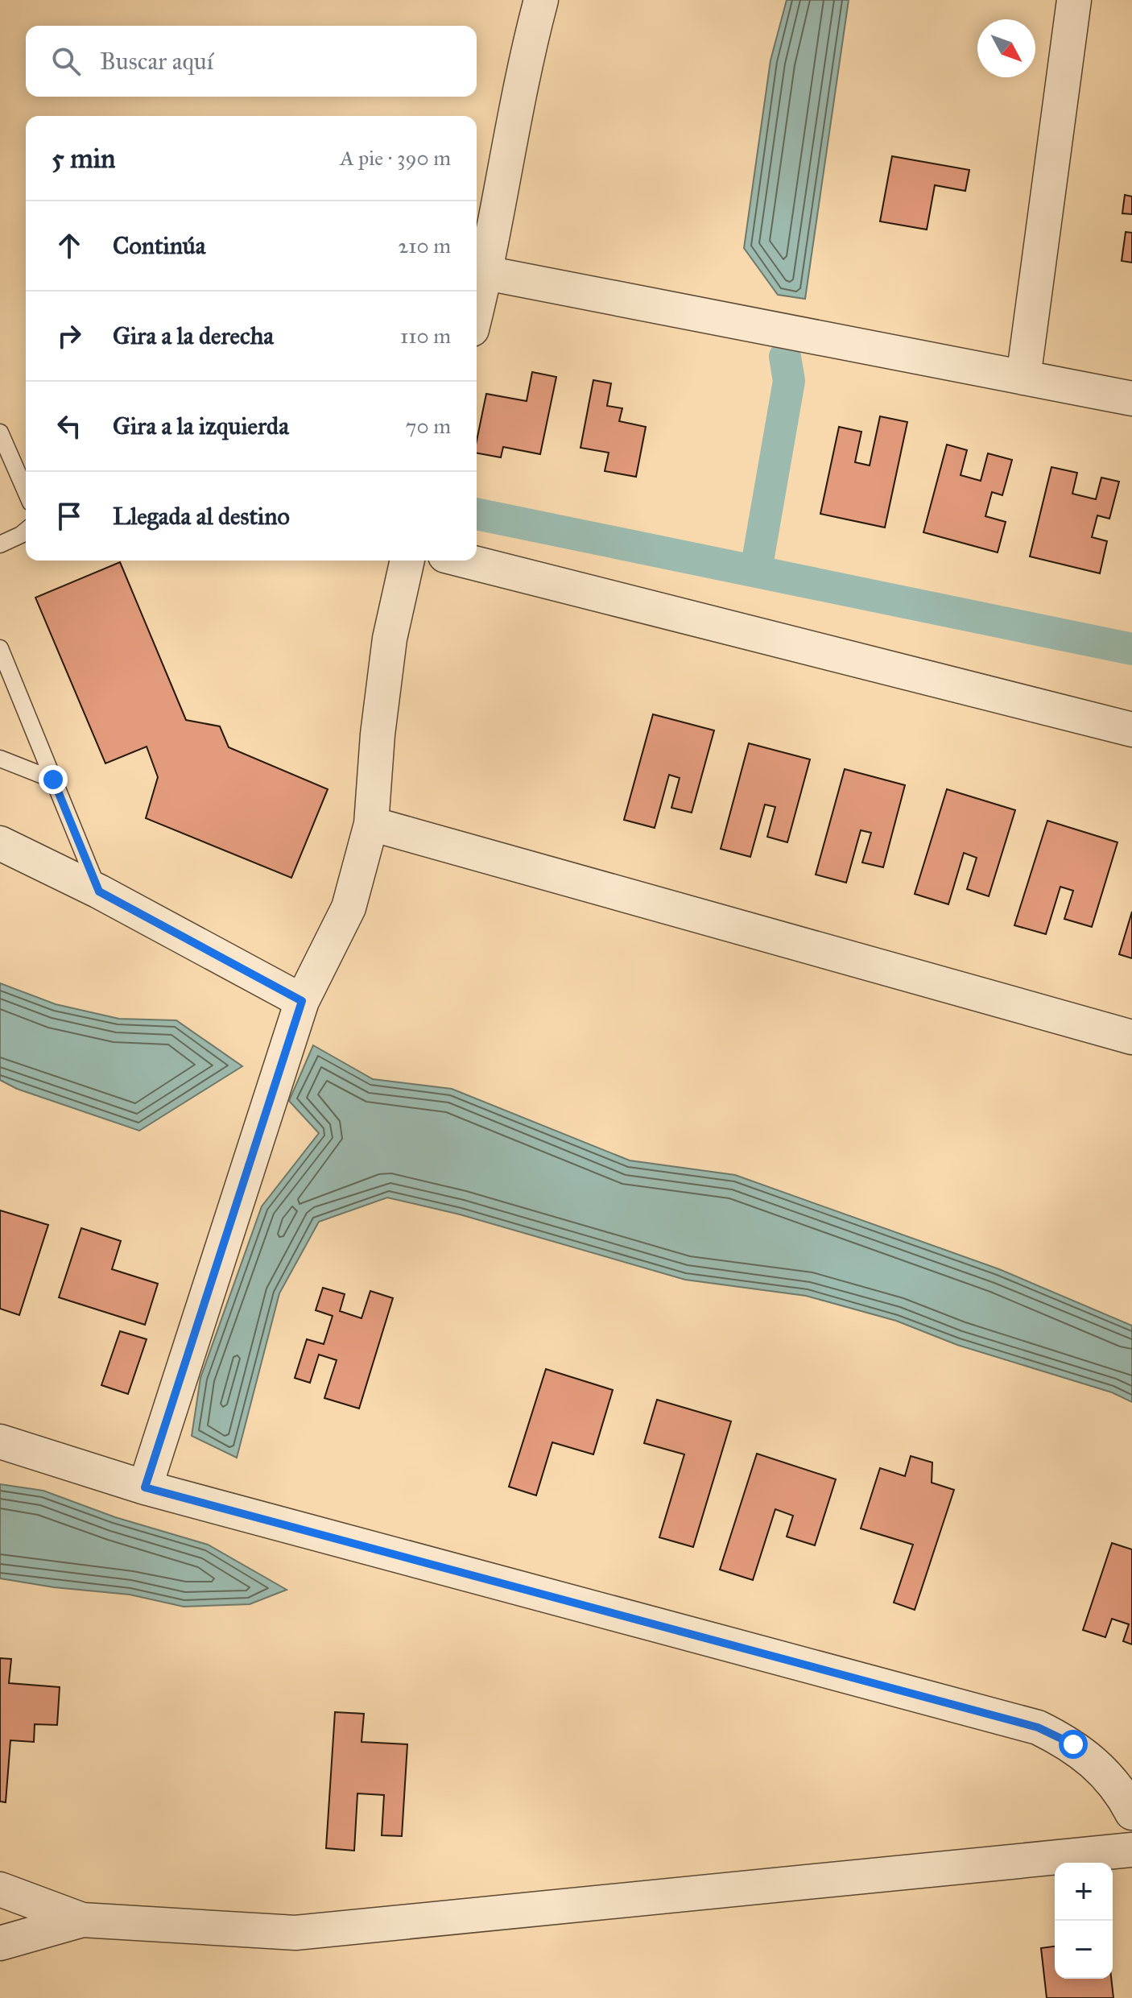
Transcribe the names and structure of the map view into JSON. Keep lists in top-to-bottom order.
{
  "north": "bottom right",
  "page": {
    "search": "Buscar aquí",
    "heading": ["5 min", "A pie · 390 m"],
    "list": [
      ["Continúa", "210 m"],
      ["Gira a la derecha", "110 m"],
      ["Gira a la izquierda", "70 m"],
      "Llegada al destino"
    ],
    "map_buttons": ["+", "−"]
  }
}
